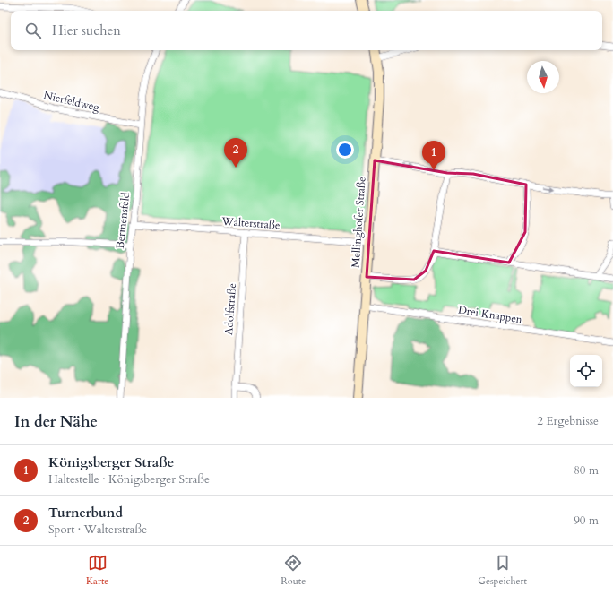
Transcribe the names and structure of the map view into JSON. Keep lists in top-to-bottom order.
{
  "streets": {
    "main road": ["Mellinghofer Straße"],
    "street": [
      "Nierfeldweg",
      "Bermensfeld",
      "Walterstraße",
      "Adolfstraße",
      "Drei Knappen"
    ]
  },
  "crossings": [
    ["Nierfeldweg", "Bermensfeld"],
    ["Bermensfeld", "Walterstraße"],
    ["Mellinghofer Straße", "Walterstraße"],
    ["Mellinghofer Straße", "Drei Knappen"],
    ["Walterstraße", "Adolfstraße"]
  ],
  "north": "bottom",
  "page": {
    "search": "Hier suchen",
    "pins": ["2", "1"],
    "heading": ["In der Nähe", "2 Ergebnisse"],
    "list": [
      {
        "mark": "1",
        "name": "Königsberger Straße",
        "note": "Haltestelle · Königsberger Straße",
        "value": "80 m"
      },
      {
        "mark": "2",
        "name": "Turnerbund",
        "note": "Sport · Walterstraße",
        "value": "90 m"
      }
    ],
    "nav": ["Karte", "Route", "Gespeichert"]
  }
}
